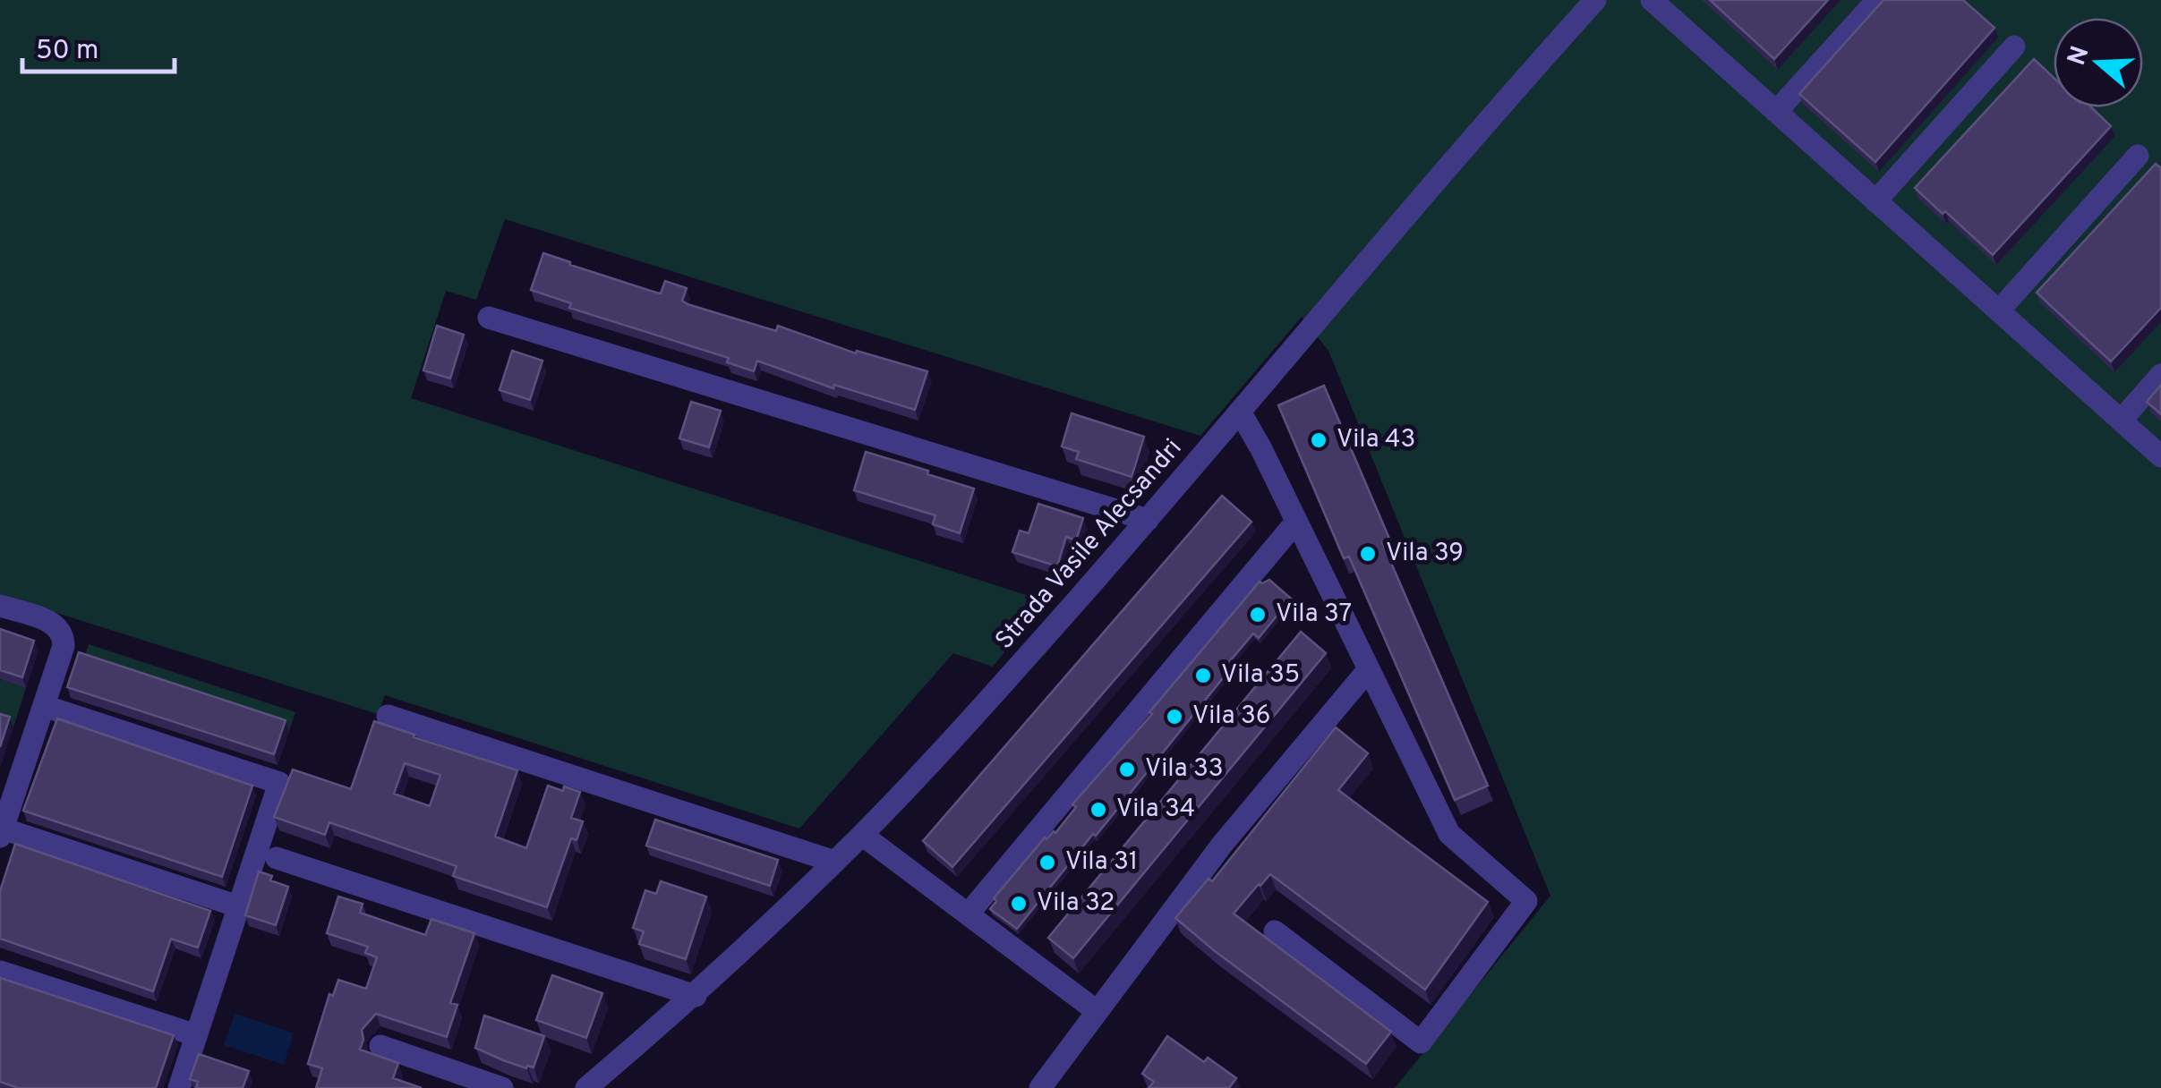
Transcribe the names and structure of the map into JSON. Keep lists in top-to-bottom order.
{
  "streets": {
    "street": ["Strada Vasile Alecsandri"]
  },
  "places": [
    "Vila 43",
    "Vila 39",
    "Vila 37",
    "Vila 35",
    "Vila 36",
    "Vila 33",
    "Vila 34",
    "Vila 31",
    "Vila 32"
  ],
  "scale_bar": "50 m",
  "north": "left"
}
